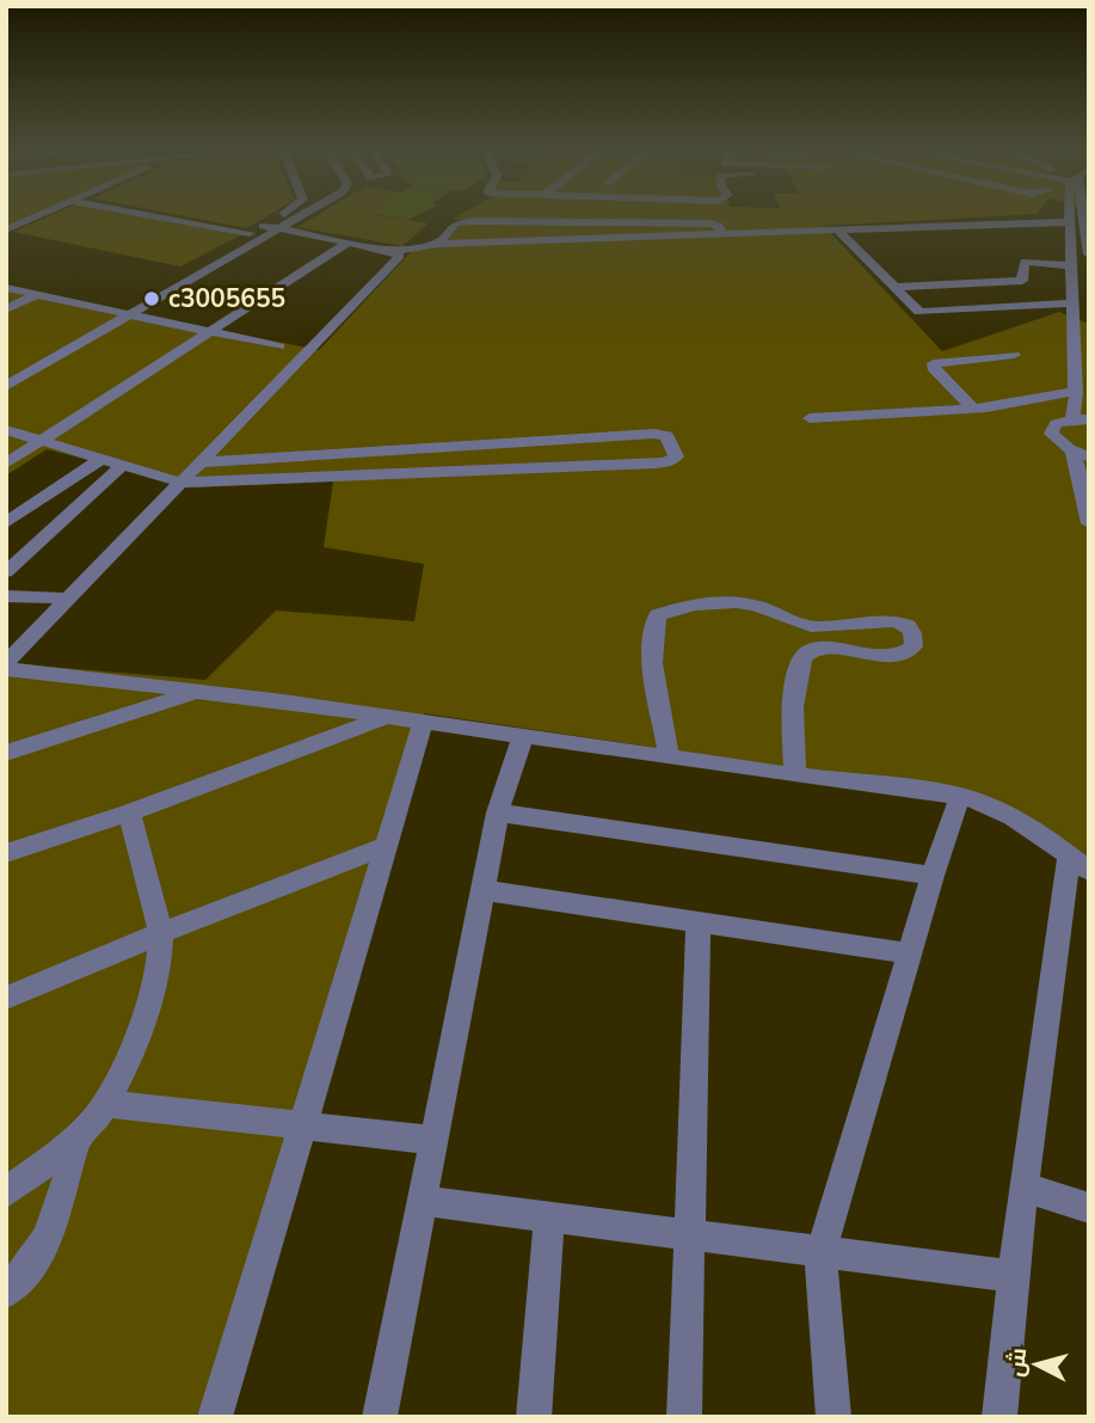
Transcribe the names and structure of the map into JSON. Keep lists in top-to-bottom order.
{
  "places": ["c3005655"],
  "north": "left"
}
